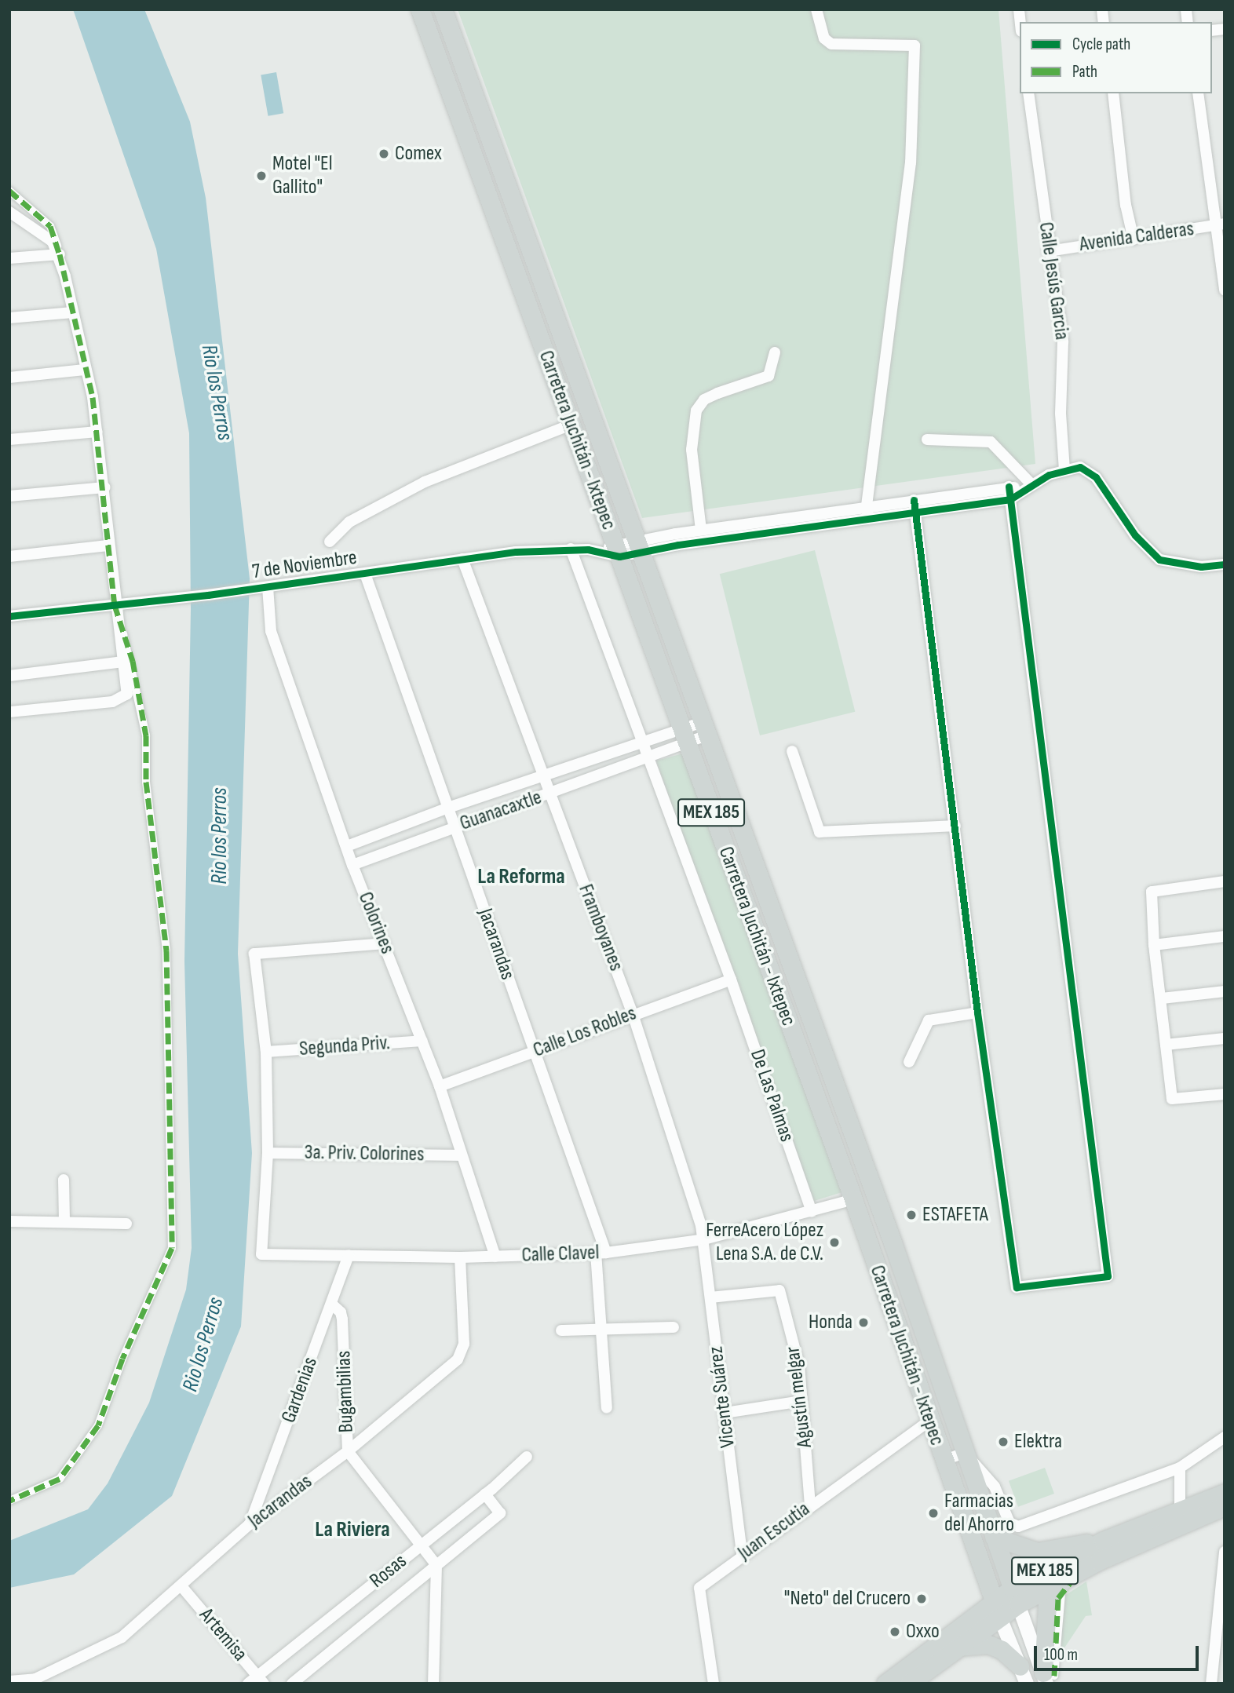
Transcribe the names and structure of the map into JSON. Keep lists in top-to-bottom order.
{
  "streets": {
    "main road": ["Carretera Juchitán - Ixtepec", "MEX 185"],
    "street": [
      "Avenida Calderas",
      "Calle Jesús Garcia",
      "7 de Noviembre",
      "Guanacaxtle",
      "Colorines",
      "Framboyanes",
      "Jacarandas",
      "Calle Los Robles",
      "Segunda Priv.",
      "De Las Palmas",
      "3a. Priv. Colorines",
      "Calle Clavel",
      "Gardenias",
      "Bugambilias",
      "Vicente Suárez",
      "Agustín melgar",
      "Juan Escutia",
      "Rosas",
      "Artemisa"
    ]
  },
  "crossings": [
    ["Avenida Calderas", "Calle Jesús Garcia"],
    ["Carretera Juchitán - Ixtepec", "7 de Noviembre"],
    ["Carretera Juchitán - Ixtepec", "Guanacaxtle"],
    ["Carretera Juchitán - Ixtepec", "MEX 185"],
    ["Carretera Juchitán - Ixtepec", "Calle Clavel"],
    ["Carretera Juchitán - Ixtepec", "Juan Escutia"],
    ["7 de Noviembre", "Colorines"],
    ["7 de Noviembre", "Framboyanes"],
    ["7 de Noviembre", "Jacarandas"],
    ["7 de Noviembre", "De Las Palmas"],
    ["Guanacaxtle", "Colorines"],
    ["Guanacaxtle", "Framboyanes"],
    ["Guanacaxtle", "Jacarandas"],
    ["Guanacaxtle", "De Las Palmas"],
    ["Colorines", "Calle Los Robles"],
    ["Colorines", "Segunda Priv."],
    ["Colorines", "3a. Priv. Colorines"],
    ["Colorines", "Calle Clavel"],
    ["Framboyanes", "Calle Los Robles"],
    ["Framboyanes", "Calle Clavel"],
    ["Framboyanes", "Vicente Suárez"],
    ["Jacarandas", "Calle Los Robles"],
    ["Jacarandas", "Calle Clavel"],
    ["Jacarandas", "Gardenias"],
    ["Jacarandas", "Bugambilias"],
    ["Jacarandas", "Artemisa"],
    ["Calle Los Robles", "De Las Palmas"],
    ["De Las Palmas", "Calle Clavel"],
    ["3a. Priv. Colorines", "Calle Clavel"],
    ["Calle Clavel", "Gardenias"],
    ["Calle Clavel", "Vicente Suárez"],
    ["Gardenias", "Bugambilias"],
    ["Bugambilias", "Rosas"],
    ["Vicente Suárez", "Agustín melgar"],
    ["Vicente Suárez", "Juan Escutia"],
    ["Agustín melgar", "Juan Escutia"],
    ["Rosas", "Artemisa"]
  ],
  "districts": ["La Reforma", "La Riviera"],
  "water": ["Rio los Perros"],
  "places": [
    "Comex",
    "Motel \"El Gallito\"",
    "ESTAFETA",
    "FerreAcero López Lena S.A. de C.V.",
    "Honda",
    "Elektra",
    "Farmacias del Ahorro",
    "\"Neto\" del Crucero",
    "Oxxo"
  ],
  "legend": ["Cycle path", "Path"],
  "scale_bar": "100 m"
}
